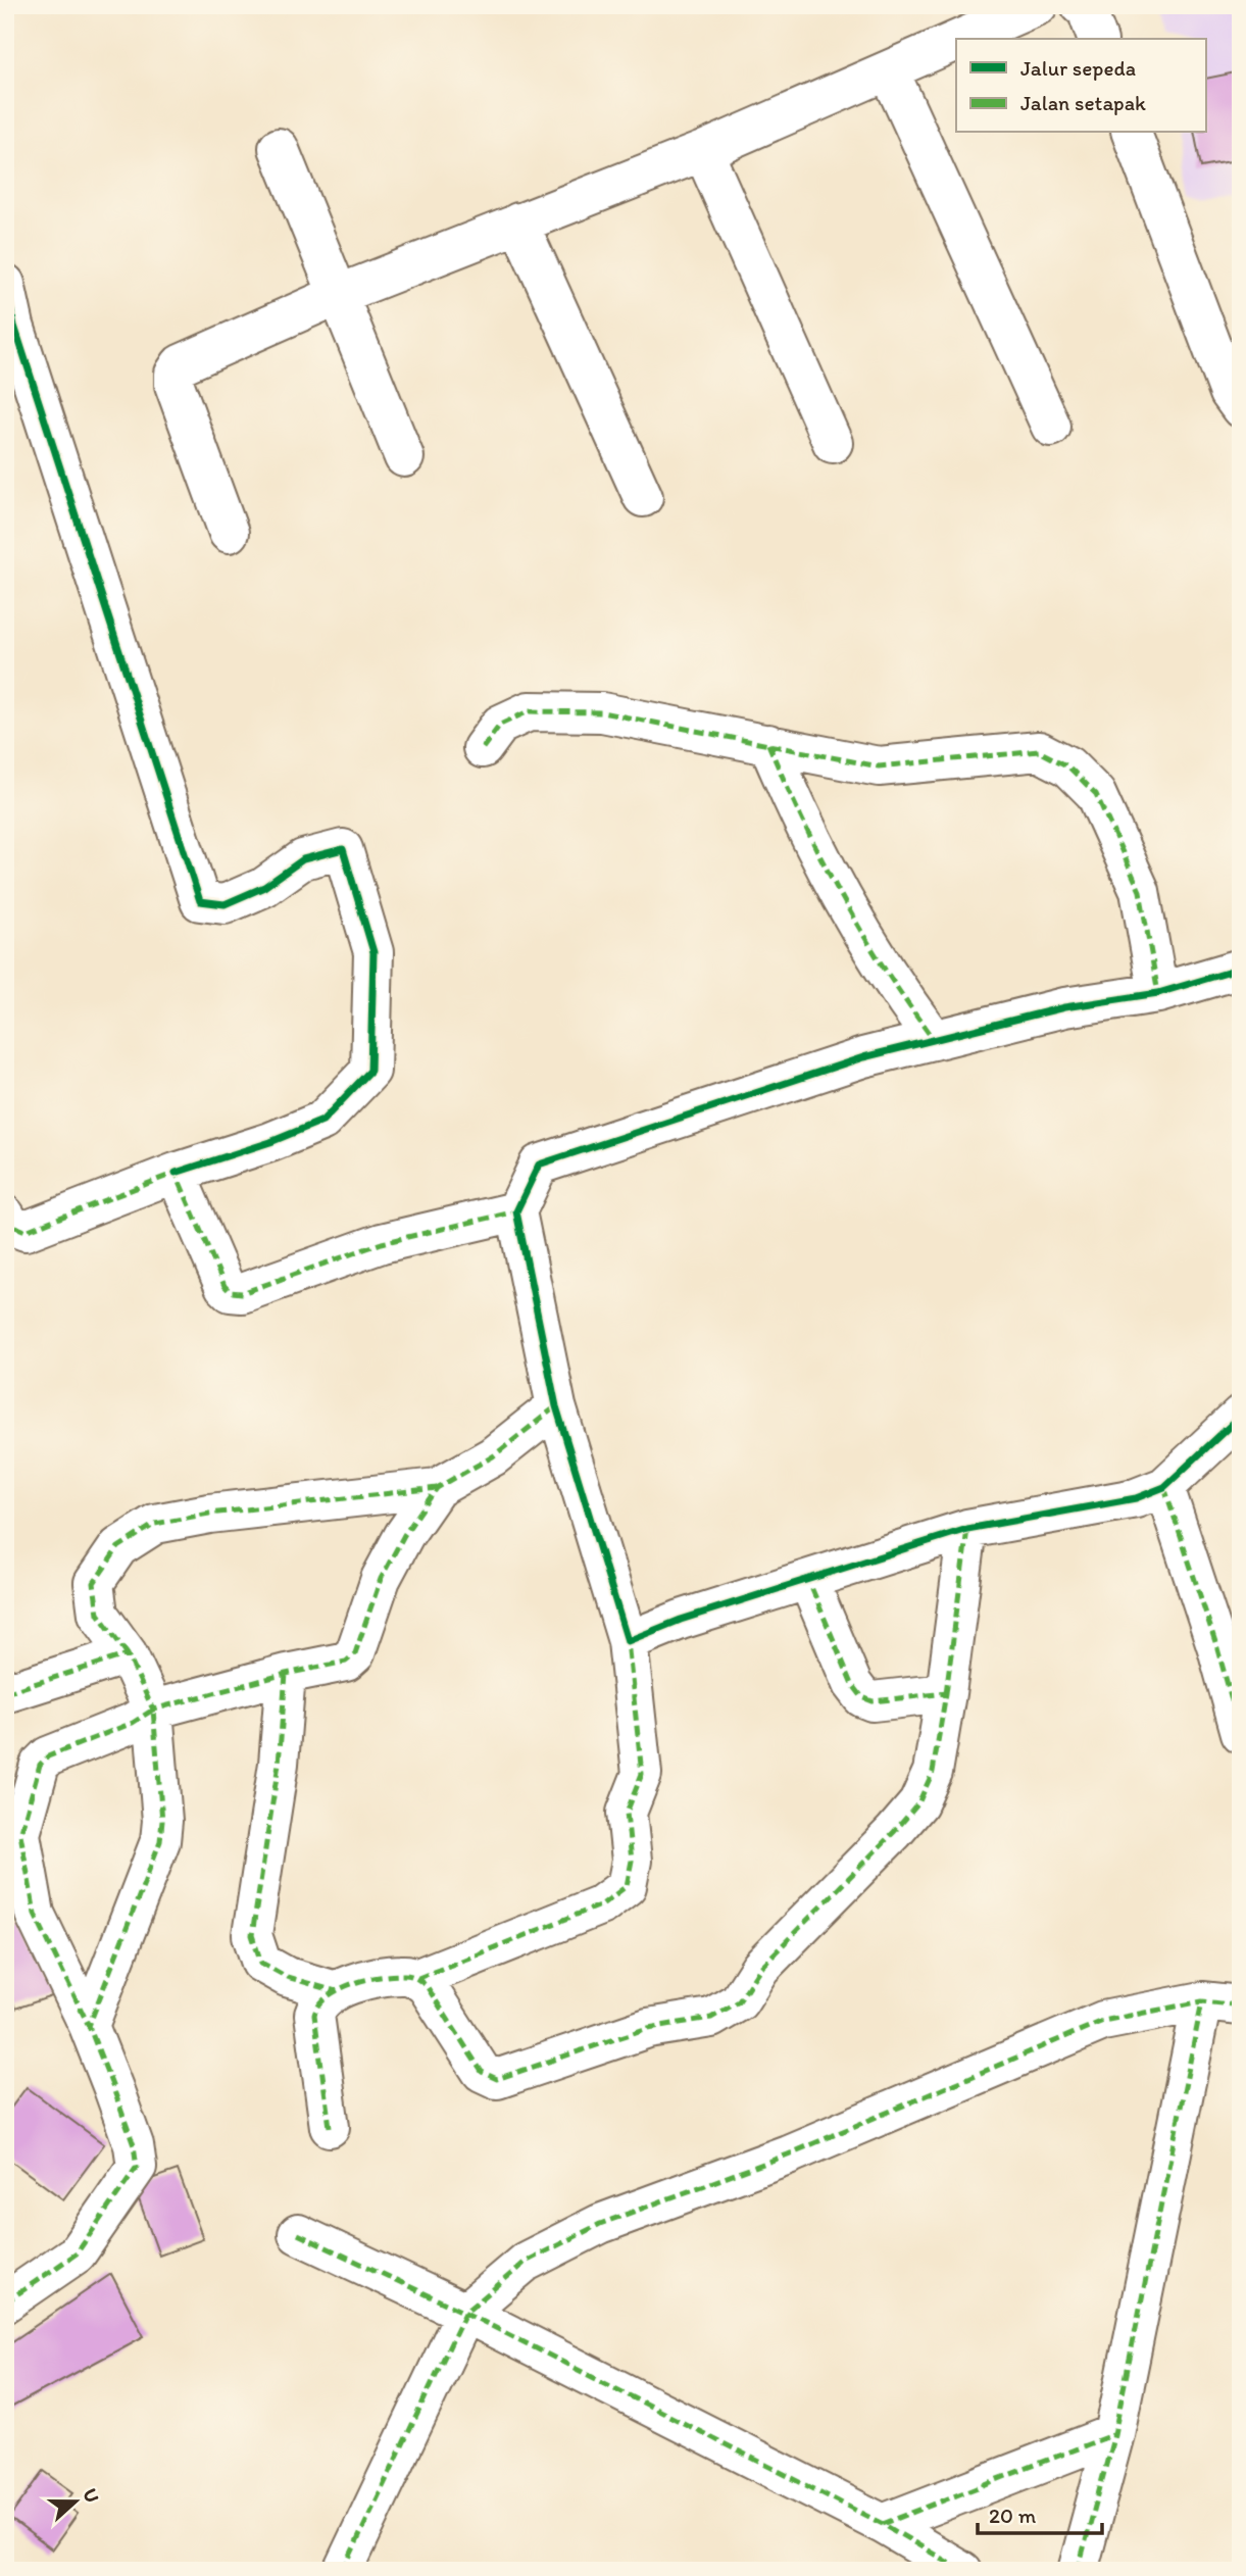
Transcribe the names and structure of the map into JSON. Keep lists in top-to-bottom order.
{
  "legend": ["Jalur sepeda", "Jalan setapak"],
  "scale_bar": "20 m",
  "north": "right"
}
